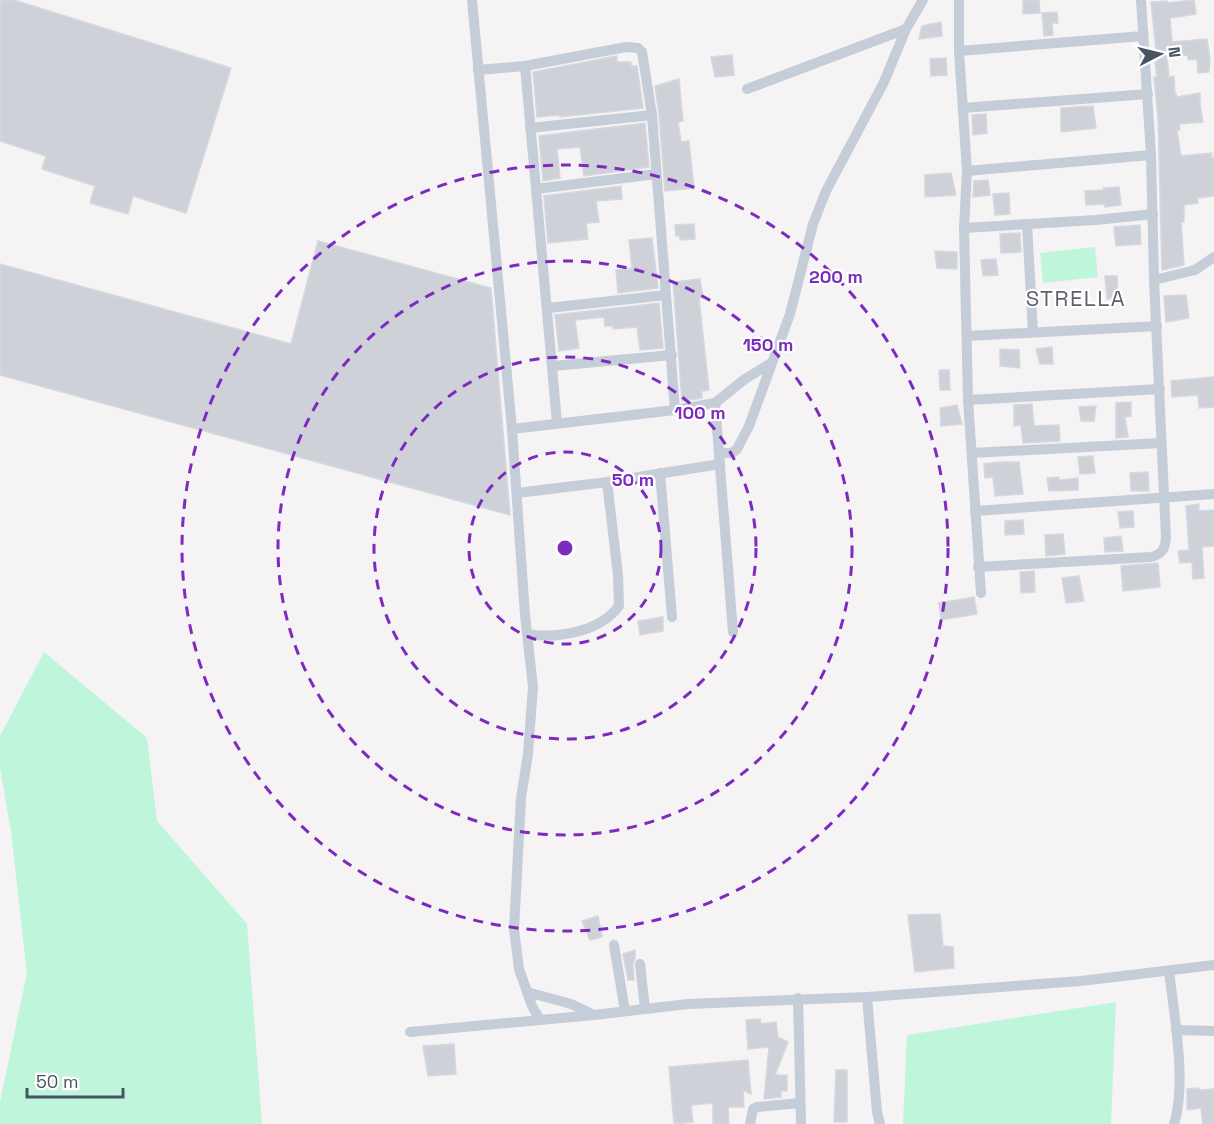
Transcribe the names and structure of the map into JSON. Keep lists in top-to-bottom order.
{
  "districts": ["STRELLA"],
  "scale_bar": "50 m",
  "north": "right",
  "rings": [
    "200 m",
    "150 m",
    "100 m",
    "50 m"
  ]
}
